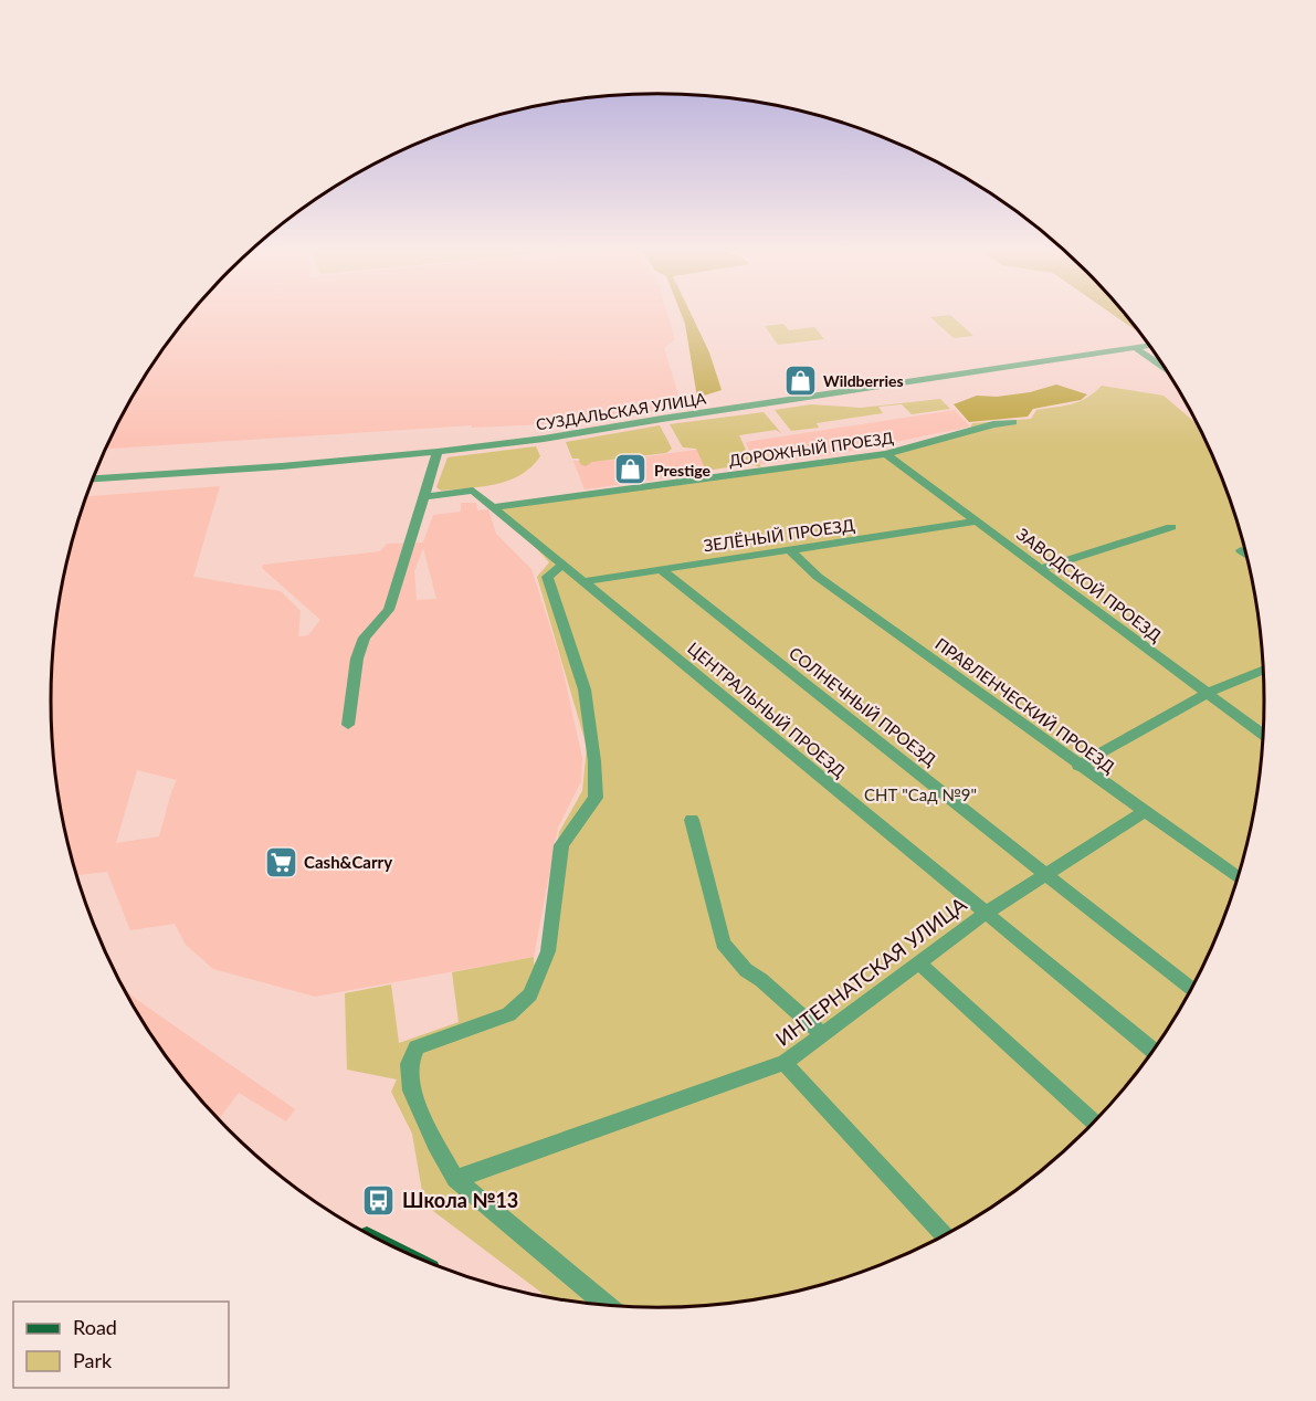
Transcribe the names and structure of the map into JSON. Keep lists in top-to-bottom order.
{
  "streets": {
    "street": [
      "СУЗДАЛЬСКАЯ УЛИЦА",
      "ДОРОЖНЫЙ ПРОЕЗД",
      "ЗЕЛЁНЫЙ ПРОЕЗД",
      "ЗАВОДСКОЙ ПРОЕЗД",
      "ПРАВЛЕНЧЕСКИЙ ПРОЕЗД",
      "СОЛНЕЧНЫЙ ПРОЕЗД",
      "ЦЕНТРАЛЬНЫЙ ПРОЕЗД",
      "ИНТЕРНАТСКАЯ УЛИЦА"
    ]
  },
  "crossings": [
    ["ДОРОЖНЫЙ ПРОЕЗД", "ЗАВОДСКОЙ ПРОЕЗД"],
    ["ДОРОЖНЫЙ ПРОЕЗД", "ЦЕНТРАЛЬНЫЙ ПРОЕЗД"],
    ["ЗЕЛЁНЫЙ ПРОЕЗД", "ЗАВОДСКОЙ ПРОЕЗД"],
    ["ЗЕЛЁНЫЙ ПРОЕЗД", "ПРАВЛЕНЧЕСКИЙ ПРОЕЗД"],
    ["ЗЕЛЁНЫЙ ПРОЕЗД", "СОЛНЕЧНЫЙ ПРОЕЗД"],
    ["ЗЕЛЁНЫЙ ПРОЕЗД", "ЦЕНТРАЛЬНЫЙ ПРОЕЗД"],
    ["ПРАВЛЕНЧЕСКИЙ ПРОЕЗД", "ИНТЕРНАТСКАЯ УЛИЦА"],
    ["СОЛНЕЧНЫЙ ПРОЕЗД", "ИНТЕРНАТСКАЯ УЛИЦА"],
    ["ЦЕНТРАЛЬНЫЙ ПРОЕЗД", "ИНТЕРНАТСКАЯ УЛИЦА"]
  ],
  "parks": ["СНТ \"Сад №9\""],
  "places": {
    "shop": ["Wildberries", "Prestige"],
    "supermarket": ["Cash&Carry"],
    "bus stop": ["Школа №13"]
  },
  "legend": ["Road", "Park"]
}
